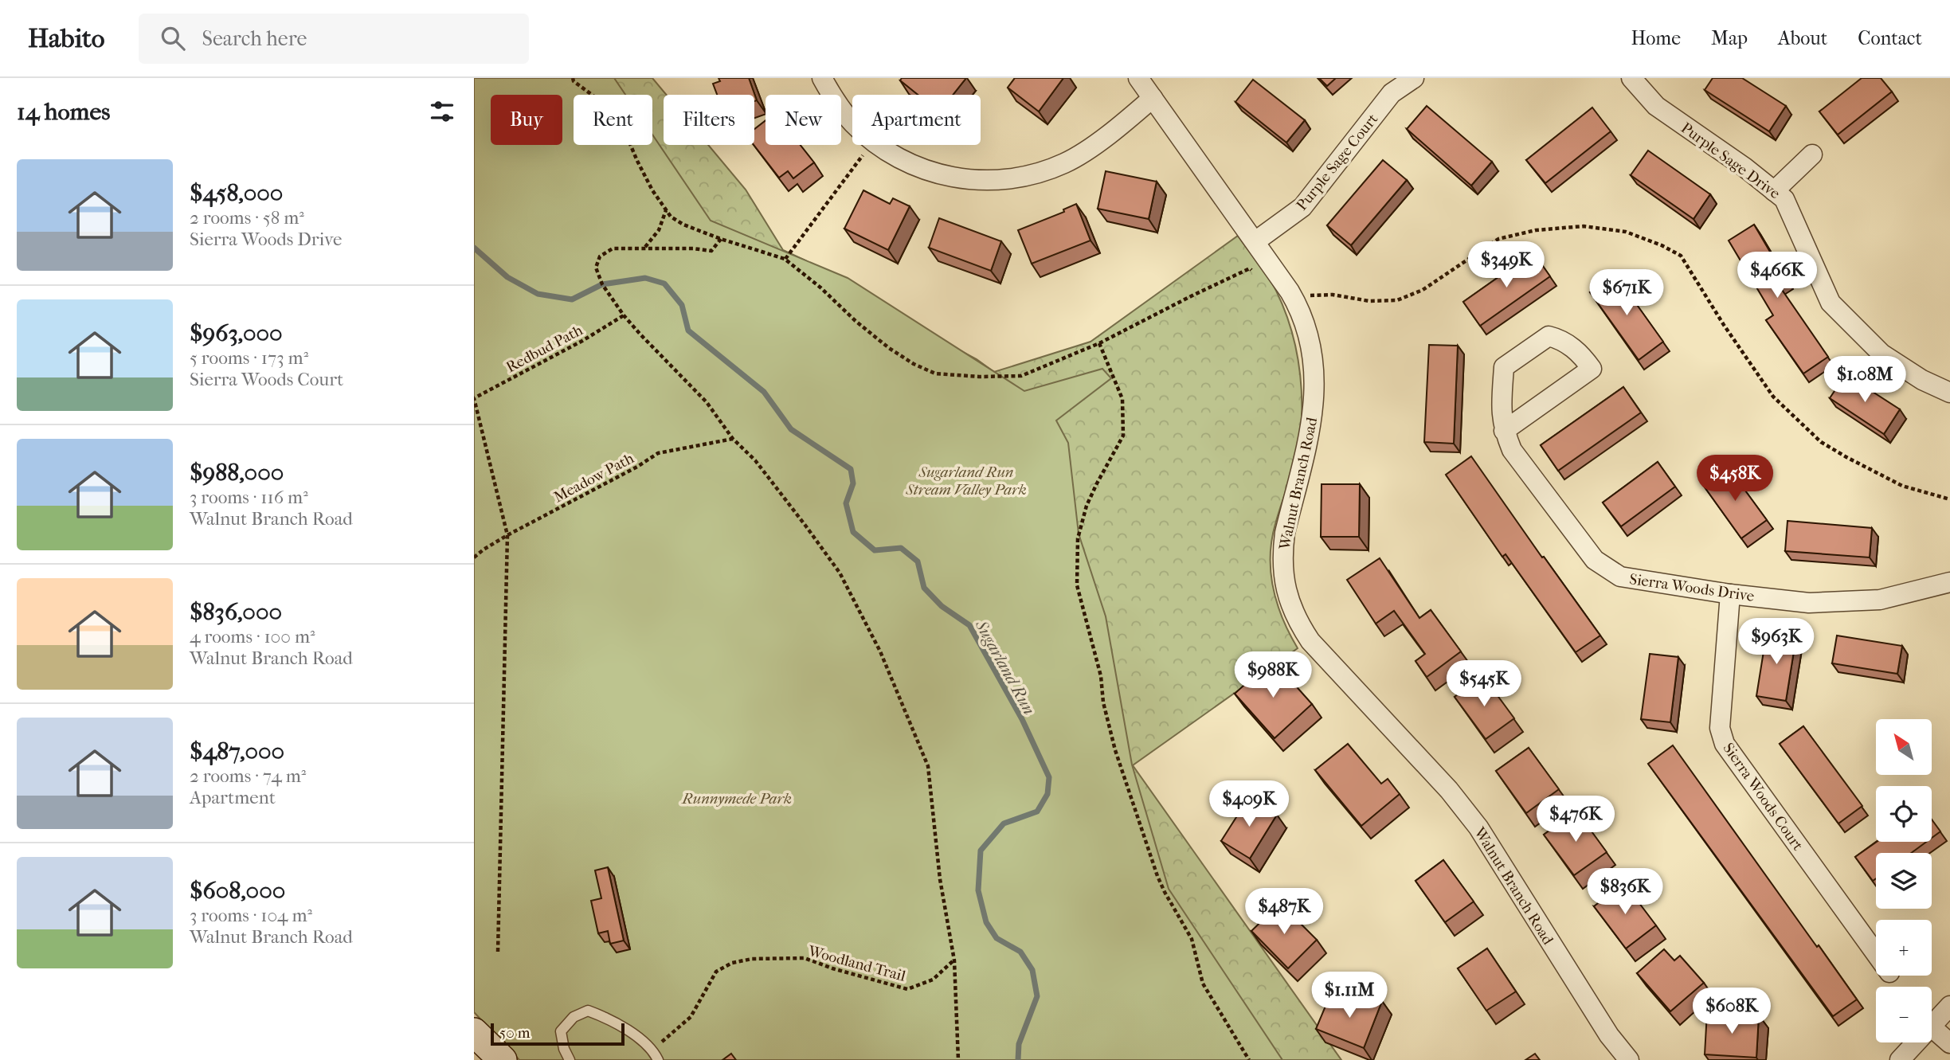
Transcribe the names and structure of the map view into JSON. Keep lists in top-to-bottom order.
{
  "streets": {
    "street": [
      "Purple Sage Drive",
      "Purple Sage Court",
      "Walnut Branch Road",
      "Sierra Woods Drive",
      "Sierra Woods Court"
    ],
    "path": ["Redbud Path", "Meadow Path", "Woodland Trail"]
  },
  "crossings": [
    ["Purple Sage Court", "Walnut Branch Road"],
    ["Sierra Woods Drive", "Sierra Woods Court"]
  ],
  "water": ["Sugarland Run"],
  "parks": ["Sugarland Run Stream Valley Park", "Runnymede Park"],
  "scale_bar": "50 m",
  "north": "top left",
  "page": {
    "header": "Habito",
    "search": "Search here",
    "nav": [
      "Home",
      "Map",
      "About",
      "Contact"
    ],
    "heading": "14 homes",
    "chip": [
      "Buy",
      "Rent",
      "Filters",
      "New",
      "Apartment"
    ],
    "list": [
      {
        "name": "$458,000",
        "note": "2 rooms · 58 m² · Sierra Woods Drive"
      },
      {
        "name": "$963,000",
        "note": "5 rooms · 173 m² · Sierra Woods Court"
      },
      {
        "name": "$988,000",
        "note": "3 rooms · 116 m² · Walnut Branch Road"
      },
      {
        "name": "$836,000",
        "note": "4 rooms · 100 m² · Walnut Branch Road"
      },
      {
        "name": "$487,000",
        "note": "2 rooms · 74 m² · Apartment"
      },
      {
        "name": "$608,000",
        "note": "3 rooms · 104 m² · Walnut Branch Road"
      }
    ],
    "price": [
      "$349K",
      "$466K",
      "$671K",
      "$1.08M",
      "$458K",
      "$963K",
      "$988K",
      "$545K",
      "$409K",
      "$476K",
      "$836K",
      "$487K",
      "$1.11M",
      "$608K"
    ],
    "map_buttons": ["+", "−"],
    "scale": "50 m"
  }
}
